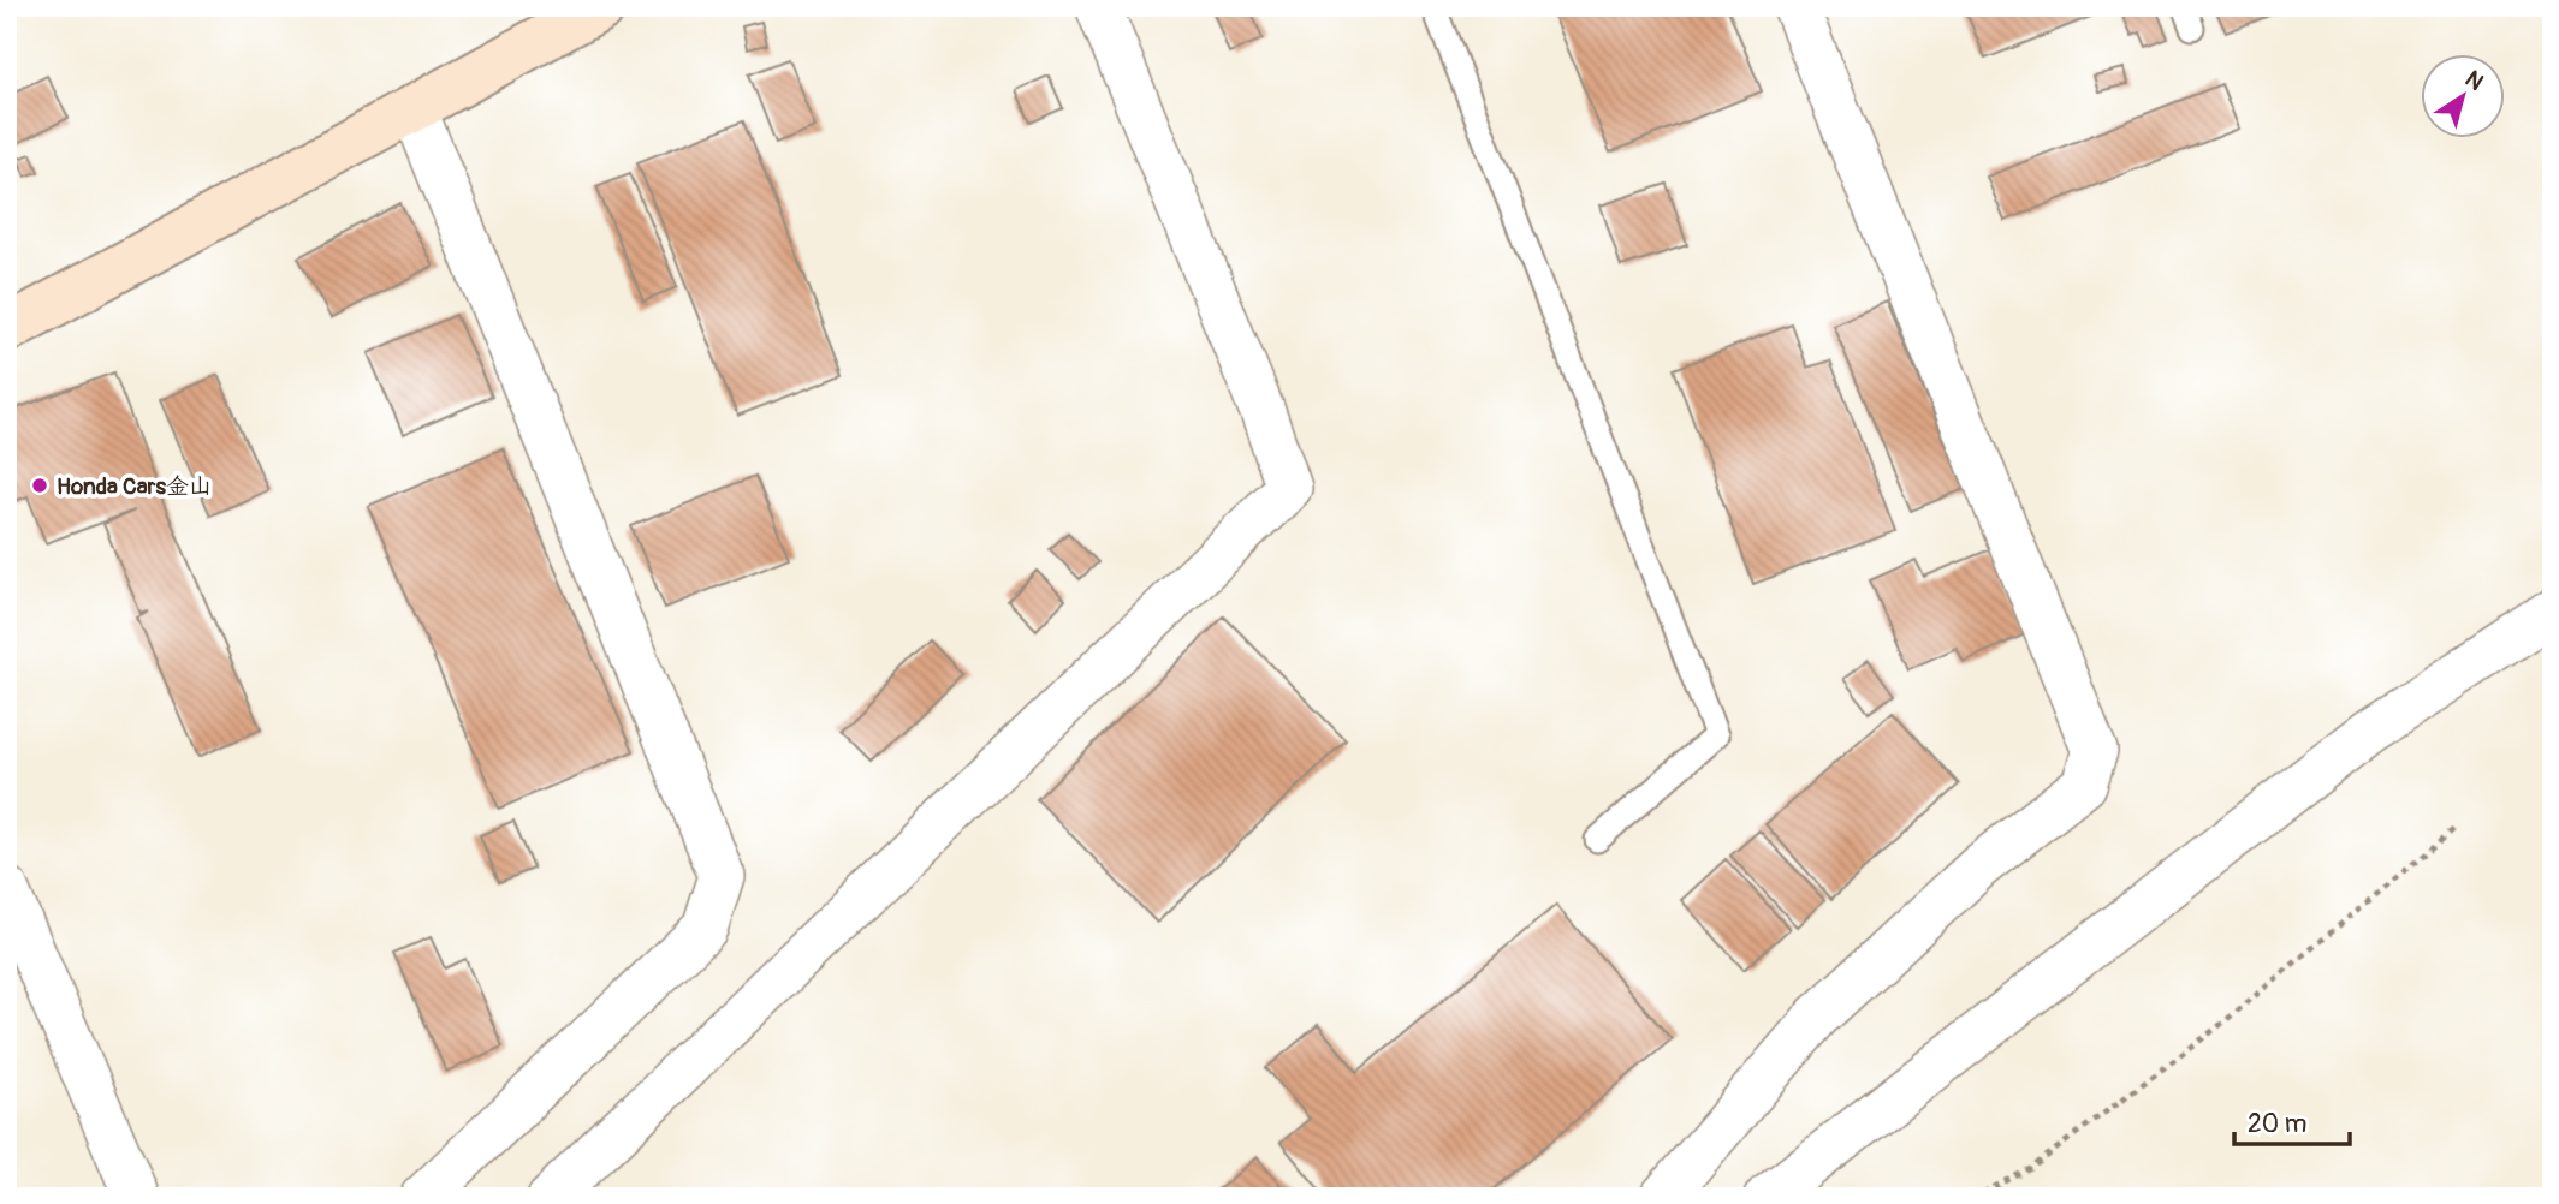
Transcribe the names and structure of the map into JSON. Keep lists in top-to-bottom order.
{
  "places": ["Honda Cars金山"],
  "scale_bar": "20 m",
  "north": "top right"
}
